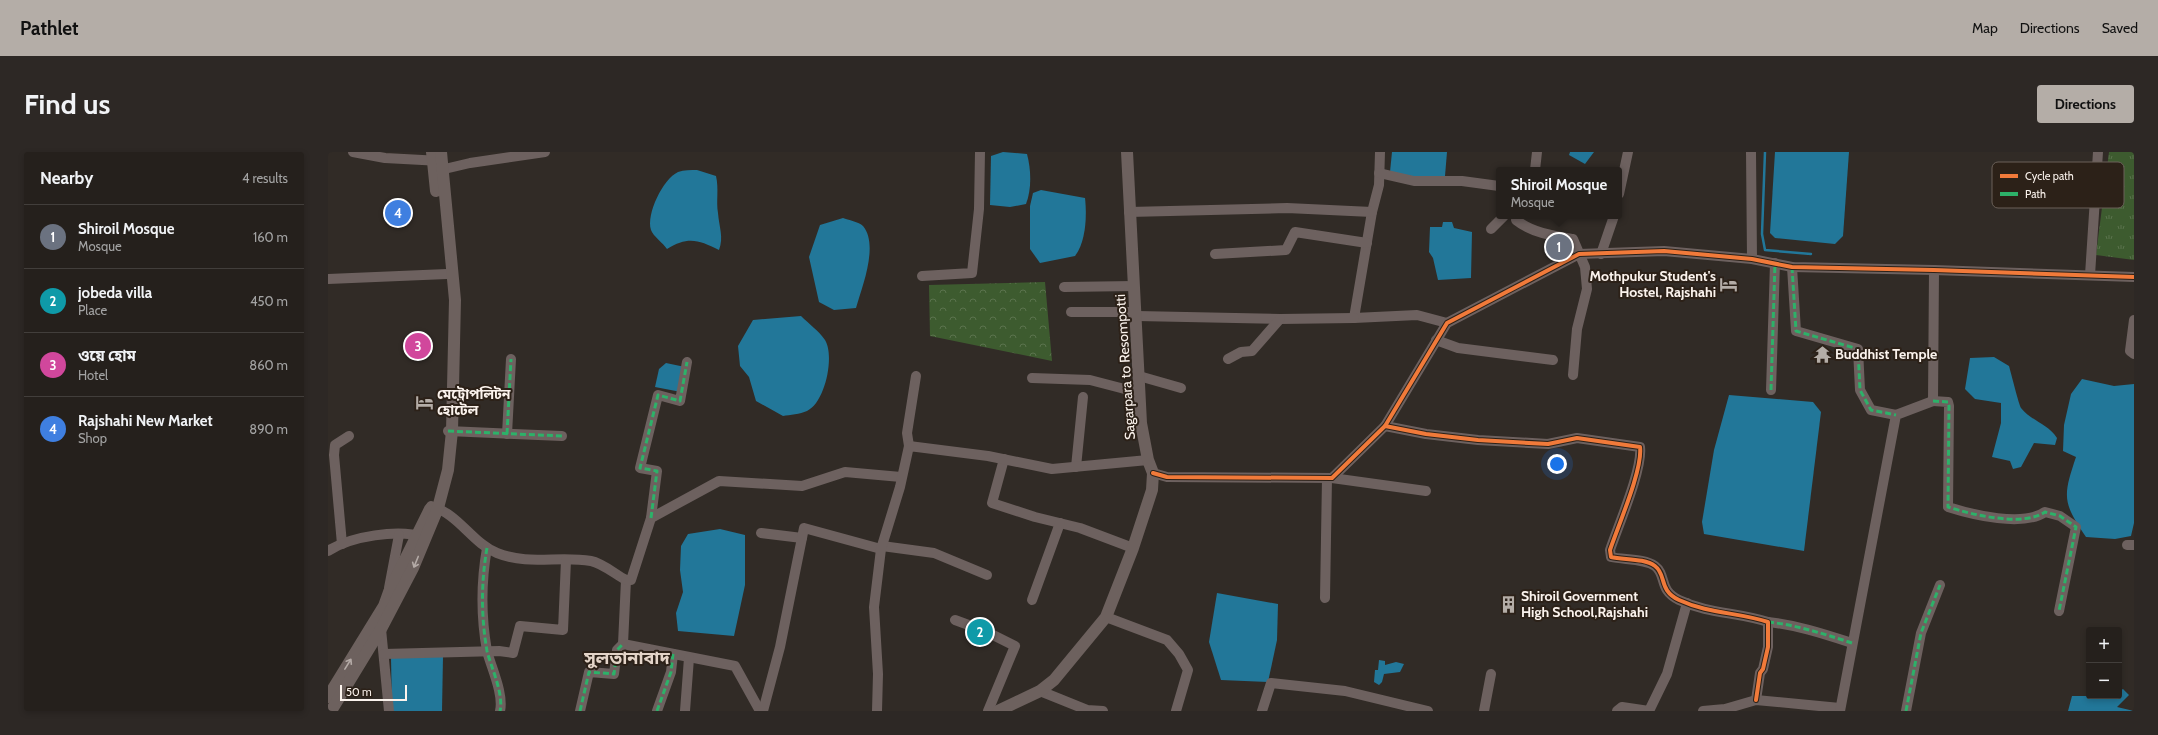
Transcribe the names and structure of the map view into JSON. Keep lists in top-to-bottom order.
{
  "streets": {
    "main road": ["Sagarpara to Resompotti"]
  },
  "districts": ["সুলতানাবাদ"],
  "places": {
    "hotel": ["Mothpukur Student's Hostel, Rajshahi", "মেট্রোপলিটন হোটেল"],
    "temple": ["Buddhist Temple"],
    "building": ["Shiroil Government High School,Rajshahi"]
  },
  "legend": ["Cycle path", "Path"],
  "scale_bar": "50 m",
  "page": {
    "header": "Pathlet",
    "nav": ["Map", "Directions", "Saved"],
    "buttons": "Directions",
    "title": "Find us",
    "heading": ["Nearby", "4 results"],
    "popup": ["Shiroil Mosque", "Mosque"],
    "pins": [
      "4",
      "1",
      "3",
      "2"
    ],
    "list": [
      {
        "mark": "1",
        "name": "Shiroil Mosque",
        "note": "Mosque",
        "value": "160 m"
      },
      {
        "mark": "2",
        "name": "jobeda villa",
        "note": "Place",
        "value": "450 m"
      },
      {
        "mark": "3",
        "name": "ওয়ে হোম",
        "note": "Hotel",
        "value": "860 m"
      },
      {
        "mark": "4",
        "name": "Rajshahi New Market",
        "note": "Shop",
        "value": "890 m"
      }
    ],
    "map_buttons": ["+", "−"],
    "scale": "50 m"
  }
}
